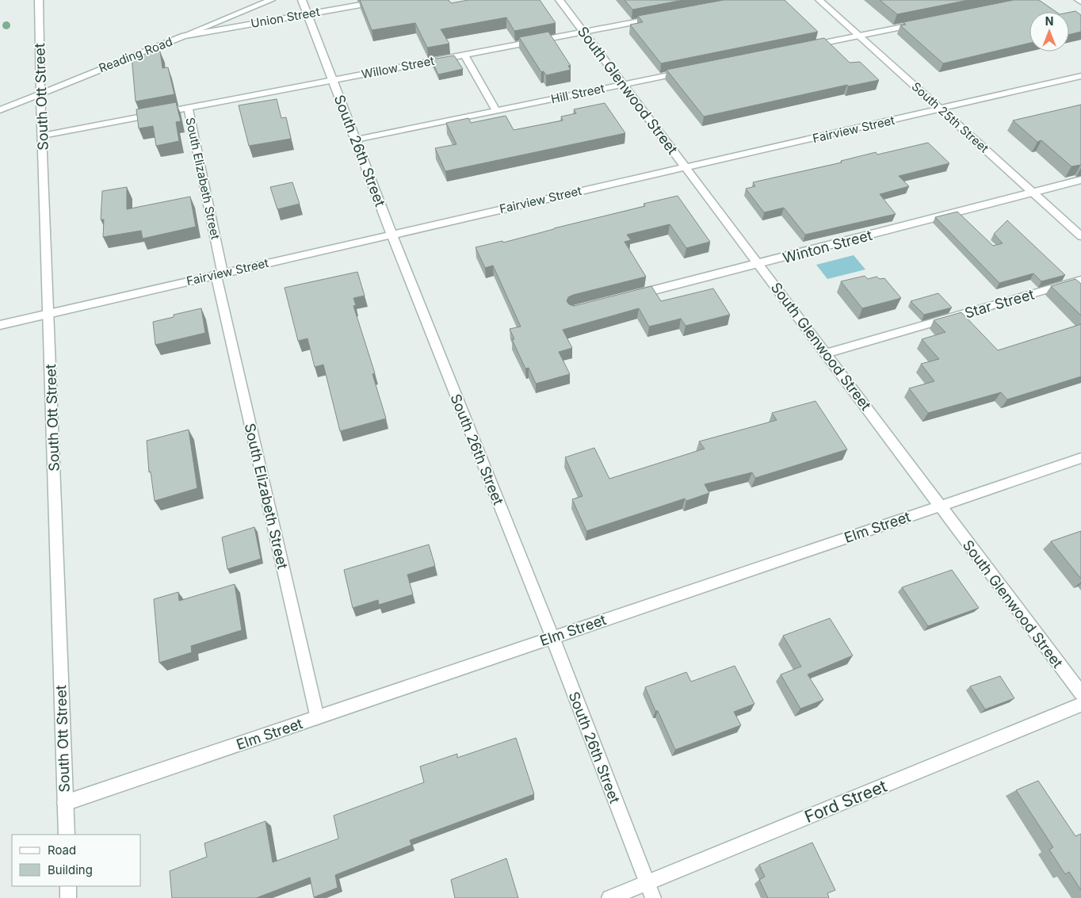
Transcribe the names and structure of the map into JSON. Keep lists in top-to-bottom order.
{
  "streets": {
    "street": [
      "Union Street",
      "Reading Road",
      "Willow Street",
      "South Glenwood Street",
      "Hill Street",
      "South Ott Street",
      "South 25th Street",
      "Fairview Street",
      "South 26th Street",
      "South Elizabeth Street",
      "Winton Street",
      "Star Street",
      "Elm Street",
      "Ford Street"
    ]
  },
  "crossings": [
    ["Union Street", "Reading Road"],
    ["Union Street", "South 26th Street"],
    ["Reading Road", "South Ott Street"],
    ["Willow Street", "South Glenwood Street"],
    ["Willow Street", "South Ott Street"],
    ["Willow Street", "South 26th Street"],
    ["Willow Street", "South Elizabeth Street"],
    ["South Glenwood Street", "Hill Street"],
    ["South Glenwood Street", "Fairview Street"],
    ["South Glenwood Street", "Winton Street"],
    ["South Glenwood Street", "Star Street"],
    ["South Glenwood Street", "Elm Street"],
    ["Hill Street", "South 26th Street"],
    ["South Ott Street", "Fairview Street"],
    ["South Ott Street", "Elm Street"],
    ["South 25th Street", "Fairview Street"],
    ["South 25th Street", "Winton Street"],
    ["Fairview Street", "South 26th Street"],
    ["Fairview Street", "South Elizabeth Street"],
    ["South 26th Street", "Elm Street"],
    ["South 26th Street", "Ford Street"],
    ["South Elizabeth Street", "Elm Street"]
  ],
  "legend": ["Road", "Building"],
  "north": "top"
}
